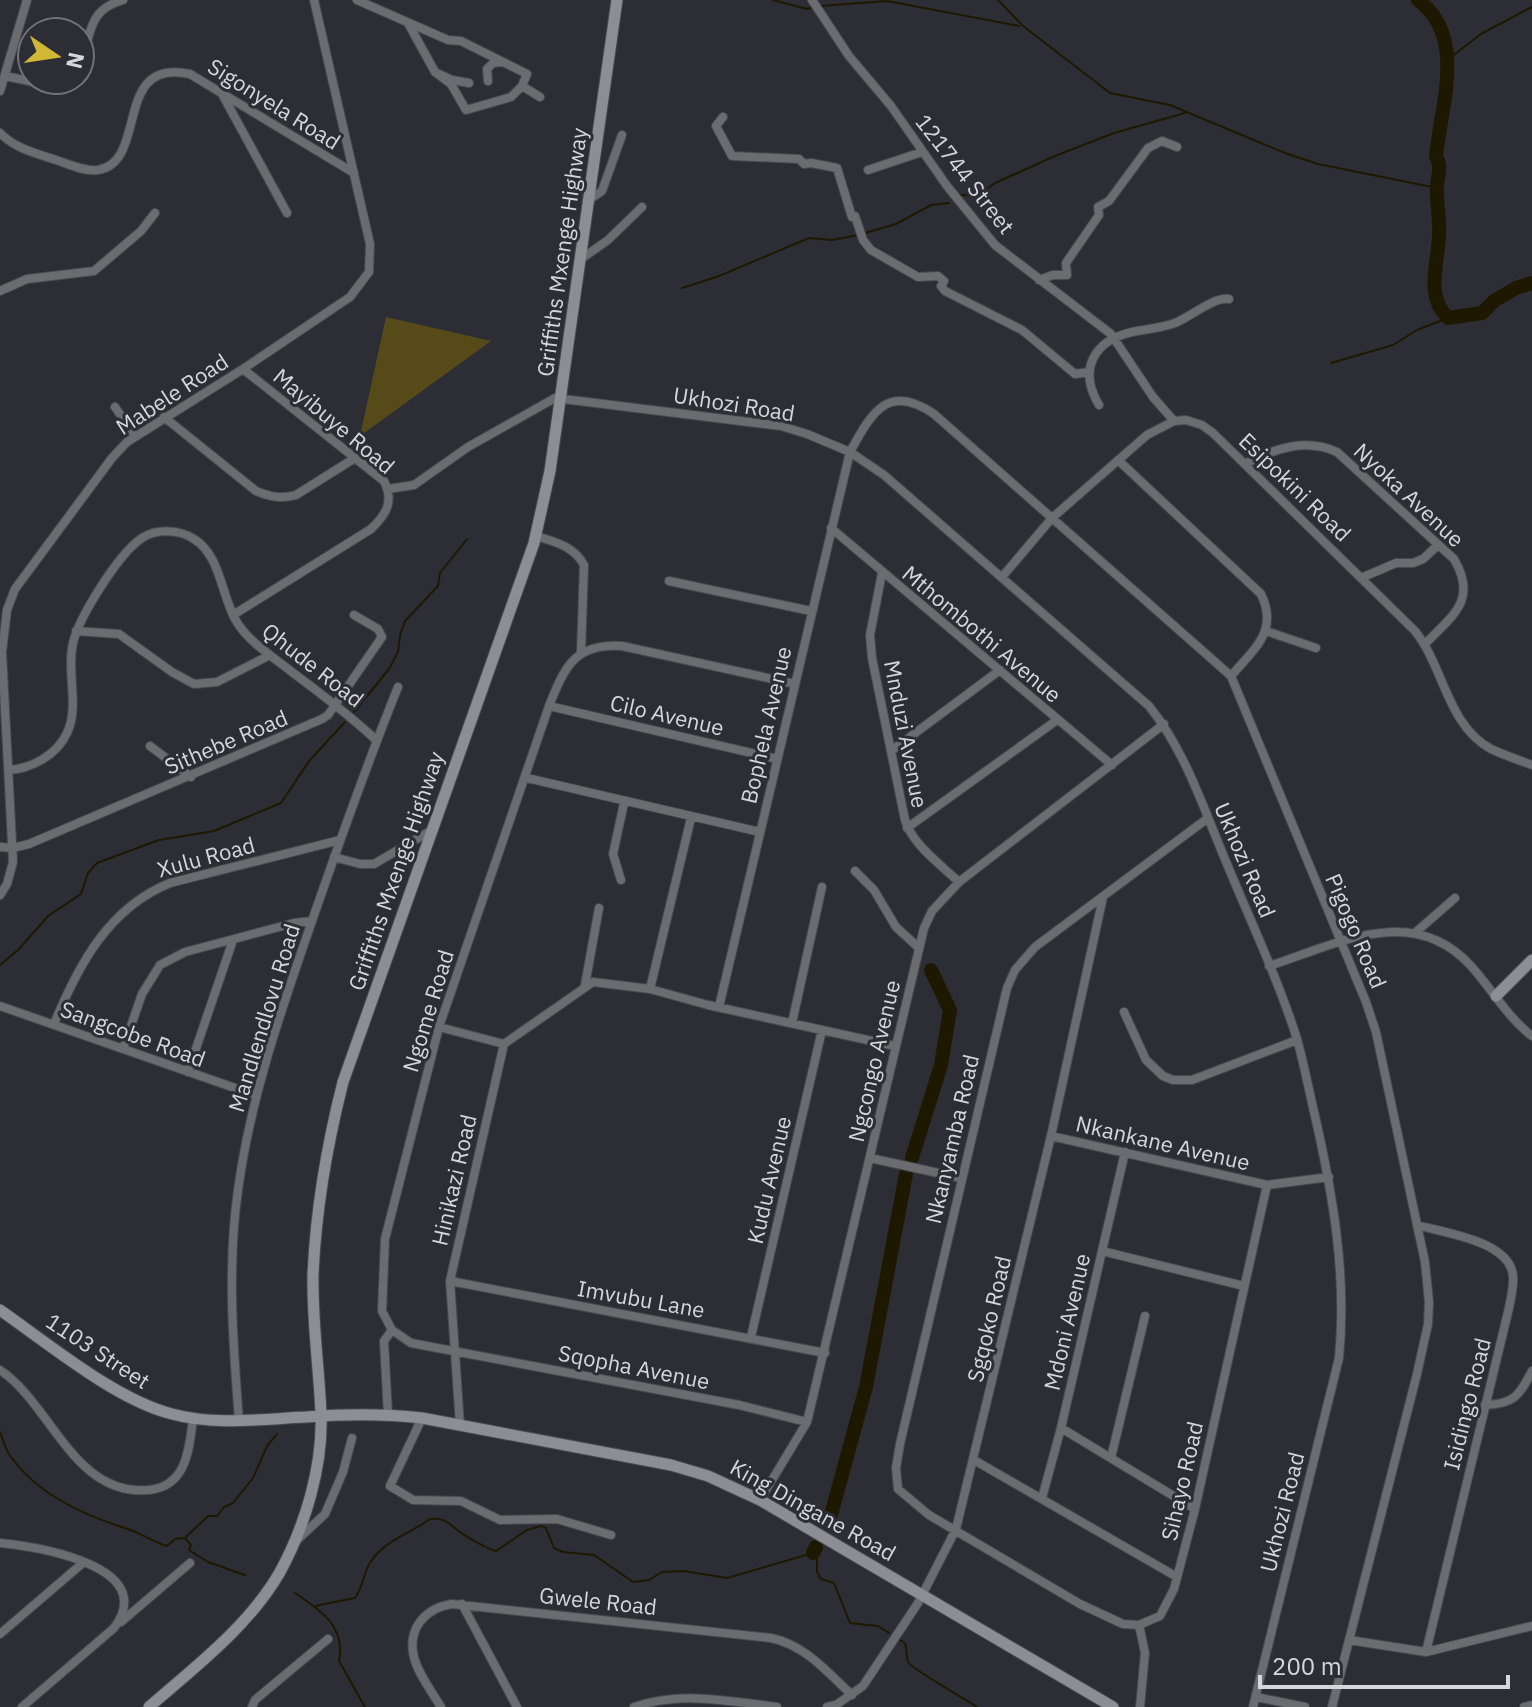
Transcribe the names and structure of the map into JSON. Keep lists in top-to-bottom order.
{
  "streets": {
    "street": [
      "Sigonyela Road",
      "121744 Street",
      "Griffiths Mxenge Highway",
      "Mabele Road",
      "Ukhozi Road",
      "Mayibuye Road",
      "Esipokini Road",
      "Nyoka Avenue",
      "Mthombothi Avenue",
      "Qhude Road",
      "Cilo Avenue",
      "Bophela Avenue",
      "Mnduzi Avenue",
      "Sithebe Road",
      "Xulu Road",
      "Pigogo Road",
      "Ngome Road",
      "Mandlendlovu Road",
      "Sangcobe Road",
      "Ngcongo Avenue",
      "Nkanyamba Road",
      "Nkankane Avenue",
      "Hinikazi Road",
      "Kudu Avenue",
      "Imvubu Lane",
      "Sgqoko Road",
      "Mdoni Avenue",
      "1103 Street",
      "Sqopha Avenue",
      "Isidingo Road",
      "Sihayo Road",
      "King Dingane Road",
      "Gwele Road"
    ]
  },
  "crossings": [
    ["Sigonyela Road", "Mabele Road"],
    ["121744 Street", "Esipokini Road"],
    ["Griffiths Mxenge Highway", "Ukhozi Road"],
    ["Griffiths Mxenge Highway", "1103 Street"],
    ["Griffiths Mxenge Highway", "King Dingane Road"],
    ["Mabele Road", "Mayibuye Road"],
    ["Mabele Road", "Qhude Road"],
    ["Mabele Road", "Sithebe Road"],
    ["Ukhozi Road", "Bophela Avenue"],
    ["Ukhozi Road", "Pigogo Road"],
    ["Ukhozi Road", "Ngcongo Avenue"],
    ["Ukhozi Road", "Nkanyamba Road"],
    ["Mayibuye Road", "Qhude Road"],
    ["Esipokini Road", "Nyoka Avenue"],
    ["Mthombothi Avenue", "Bophela Avenue"],
    ["Mthombothi Avenue", "Mnduzi Avenue"],
    ["Mthombothi Avenue", "Ngcongo Avenue"],
    ["Qhude Road", "Sithebe Road"],
    ["Qhude Road", "Mandlendlovu Road"],
    ["Cilo Avenue", "Bophela Avenue"],
    ["Cilo Avenue", "Ngome Road"],
    ["Bophela Avenue", "Pigogo Road"],
    ["Mnduzi Avenue", "Ngcongo Avenue"],
    ["Xulu Road", "Mandlendlovu Road"],
    ["Xulu Road", "Sangcobe Road"],
    ["Pigogo Road", "Isidingo Road"],
    ["Mandlendlovu Road", "Sangcobe Road"],
    ["Mandlendlovu Road", "1103 Street"],
    ["Ngcongo Avenue", "Imvubu Lane"],
    ["Ngcongo Avenue", "Sqopha Avenue"],
    ["Ngcongo Avenue", "King Dingane Road"],
    ["Nkanyamba Road", "Sgqoko Road"],
    ["Nkankane Avenue", "Sgqoko Road"],
    ["Nkankane Avenue", "Mdoni Avenue"],
    ["Nkankane Avenue", "Sihayo Road"],
    ["Hinikazi Road", "Imvubu Lane"],
    ["Hinikazi Road", "Sqopha Avenue"],
    ["Hinikazi Road", "King Dingane Road"],
    ["Kudu Avenue", "Imvubu Lane"],
    ["Sgqoko Road", "King Dingane Road"],
    ["Sgqoko Road", "Gwele Road"],
    ["1103 Street", "King Dingane Road"]
  ],
  "scale_bar": "200 m",
  "north": "right"
}
